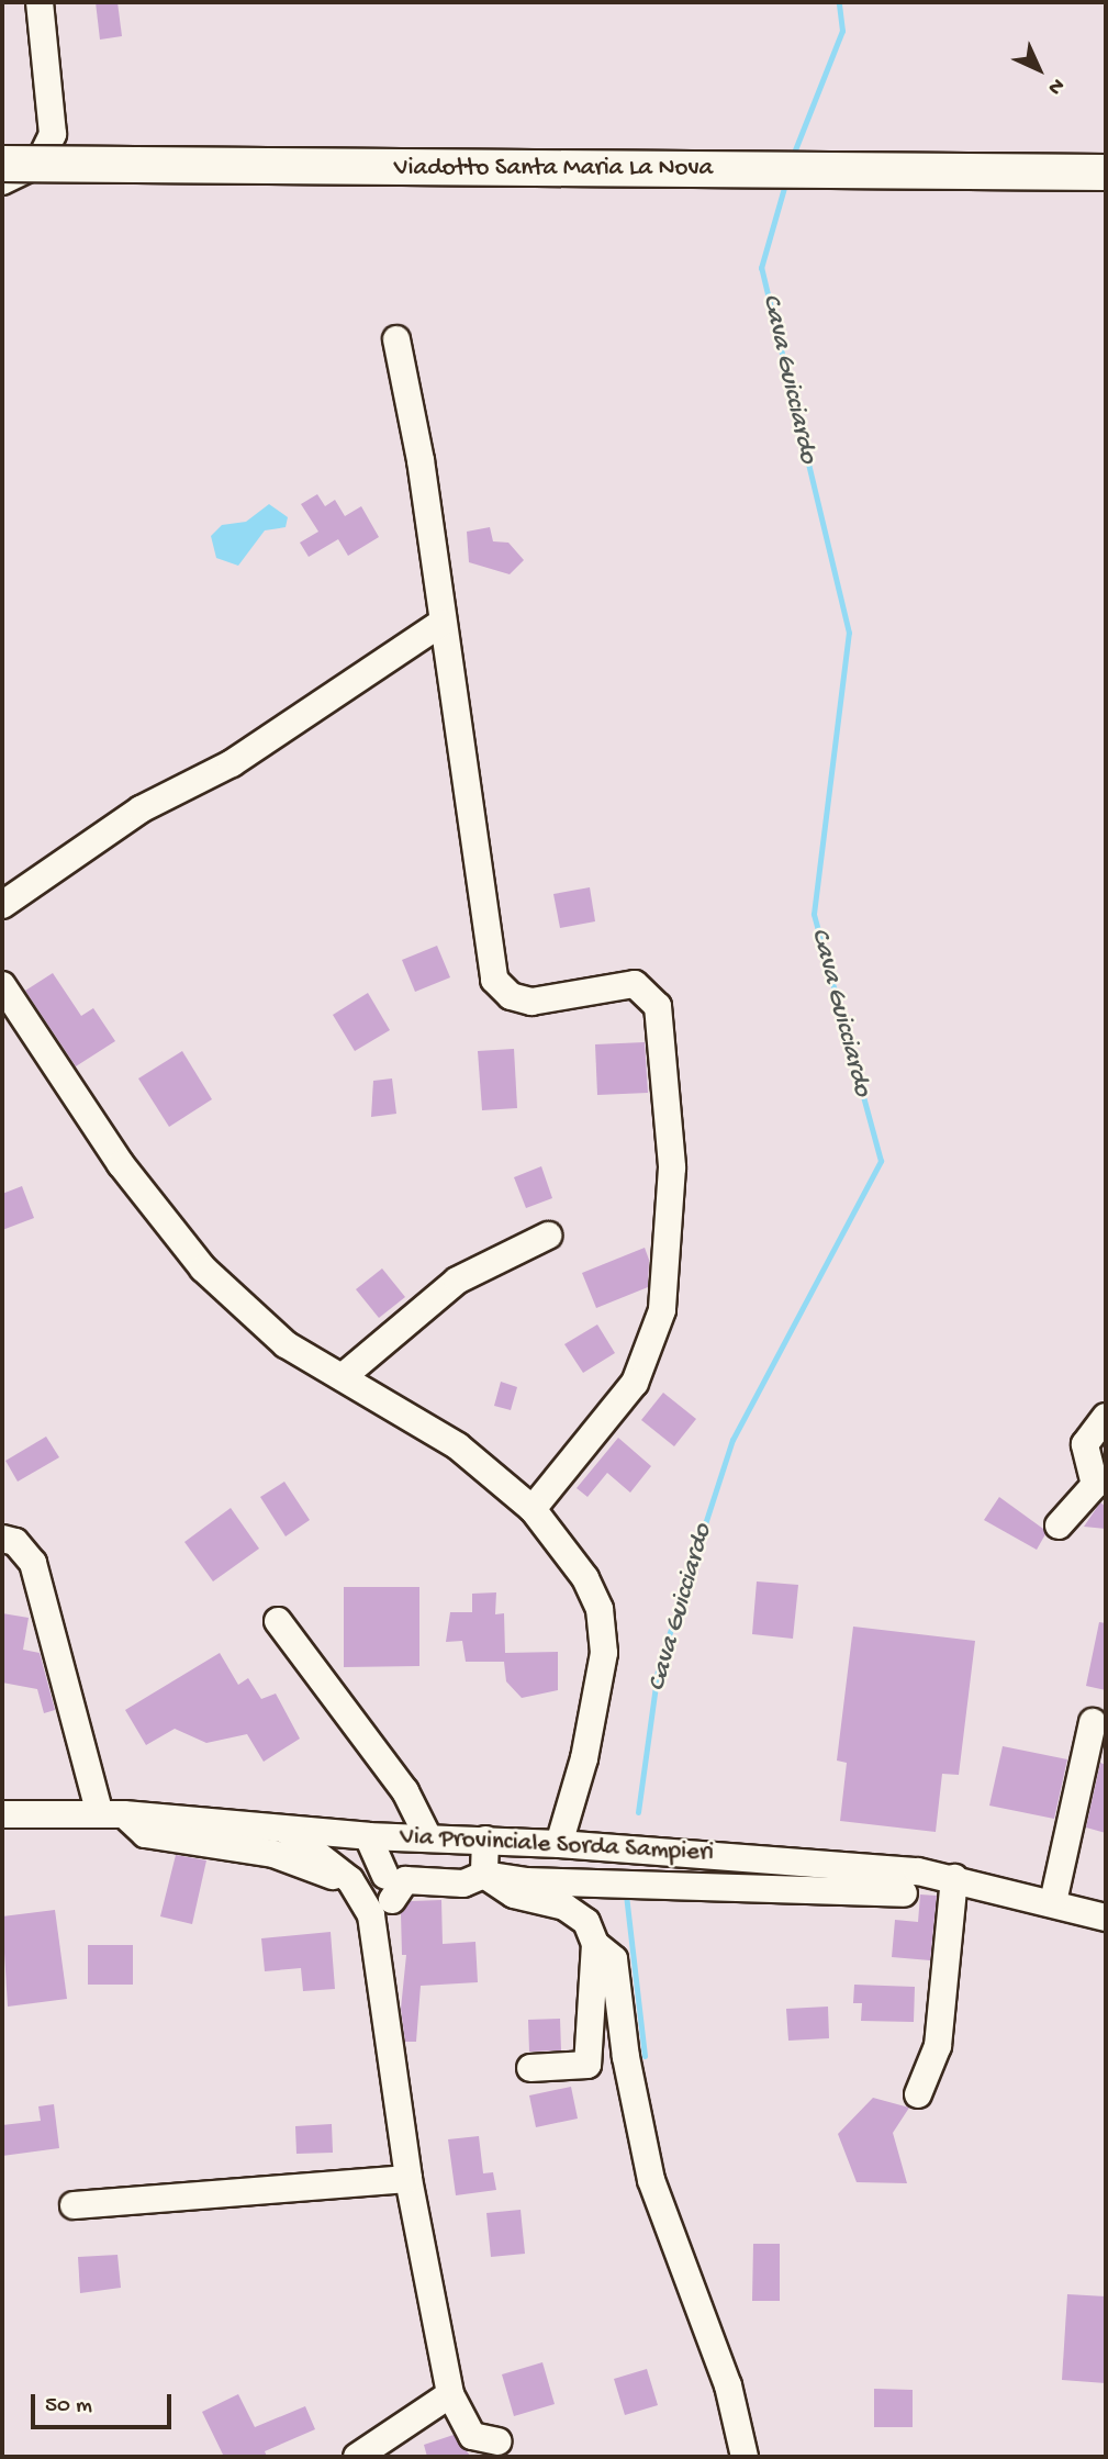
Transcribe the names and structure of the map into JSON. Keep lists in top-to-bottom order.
{
  "streets": {
    "main road": ["Viadotto Santa Maria La Nova"],
    "street": ["Via Provinciale Sorda Sampieri"]
  },
  "water": ["Cava Guicciardo"],
  "scale_bar": "50 m",
  "north": "bottom right"
}
